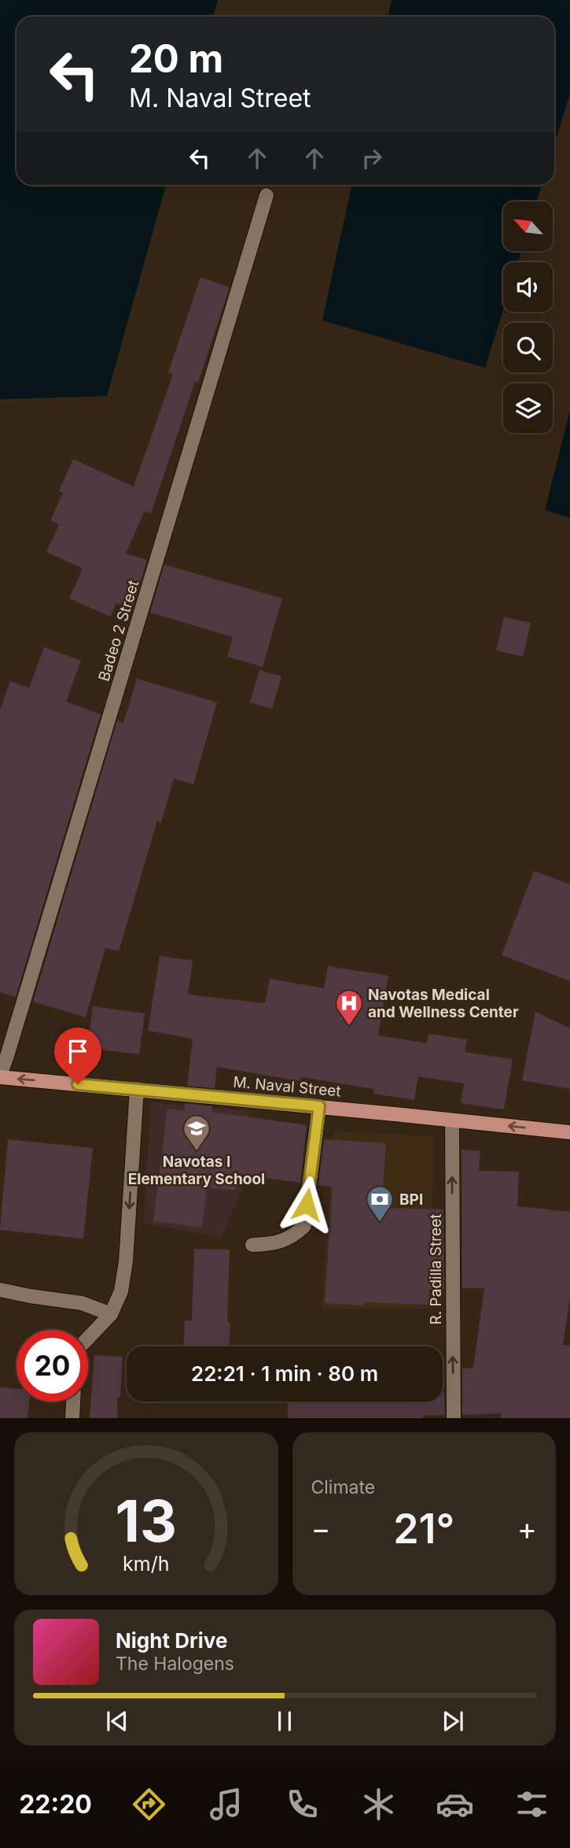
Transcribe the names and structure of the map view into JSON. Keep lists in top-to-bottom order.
{
  "streets": {
    "main road": ["M. Naval Street"],
    "street": ["Badeo 2 Street", "R. Padilla Street"]
  },
  "crossings": [
    ["Badeo 2 Street", "M. Naval Street"],
    ["M. Naval Street", "R. Padilla Street"]
  ],
  "one_way": ["M. Naval Street", "R. Padilla Street"],
  "places": {
    "hospital": ["Navotas Medical and Wellness Center"],
    "school or university": ["Navotas I Elementary School"],
    "bank": ["BPI"]
  },
  "north": "top left",
  "page": {
    "turn": ["20 m", "M. Naval Street"],
    "limit": "20",
    "trip": "22:21 · 1 min · 80 m",
    "tile": "Climate",
    "heat": ["−", "21°", "+"],
    "song": ["Night Drive", "The Halogens"],
    "tabs": "22:20",
    "gauge": ["13", "km/h"]
  }
}
